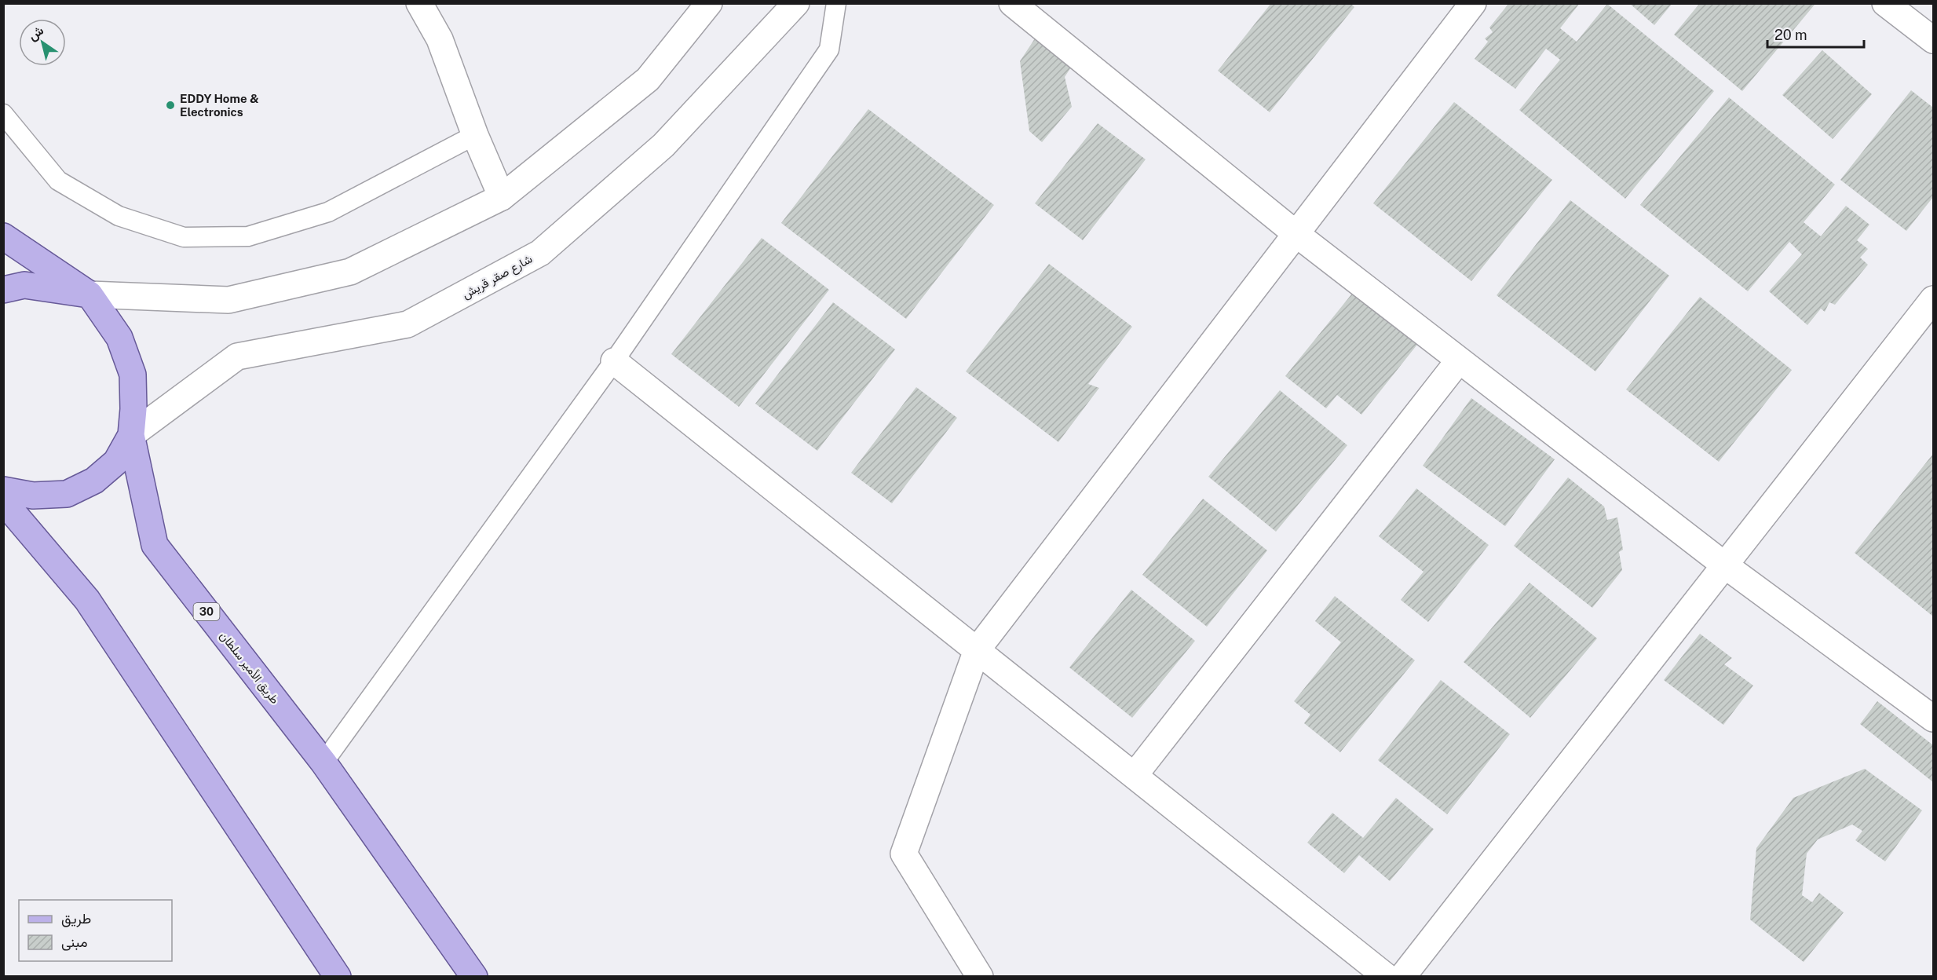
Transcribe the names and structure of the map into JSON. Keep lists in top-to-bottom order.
{
  "streets": {
    "main road": ["30", "طريق الأمير سلطان"],
    "street": ["شارع صقر قريش"]
  },
  "crossings": [
    ["شارع صقر قريش", "طريق الأمير سلطان"]
  ],
  "places": ["EDDY Home & Electronics"],
  "legend": ["طريق", "مبنى"],
  "scale_bar": "20 m",
  "north": "top left"
}
